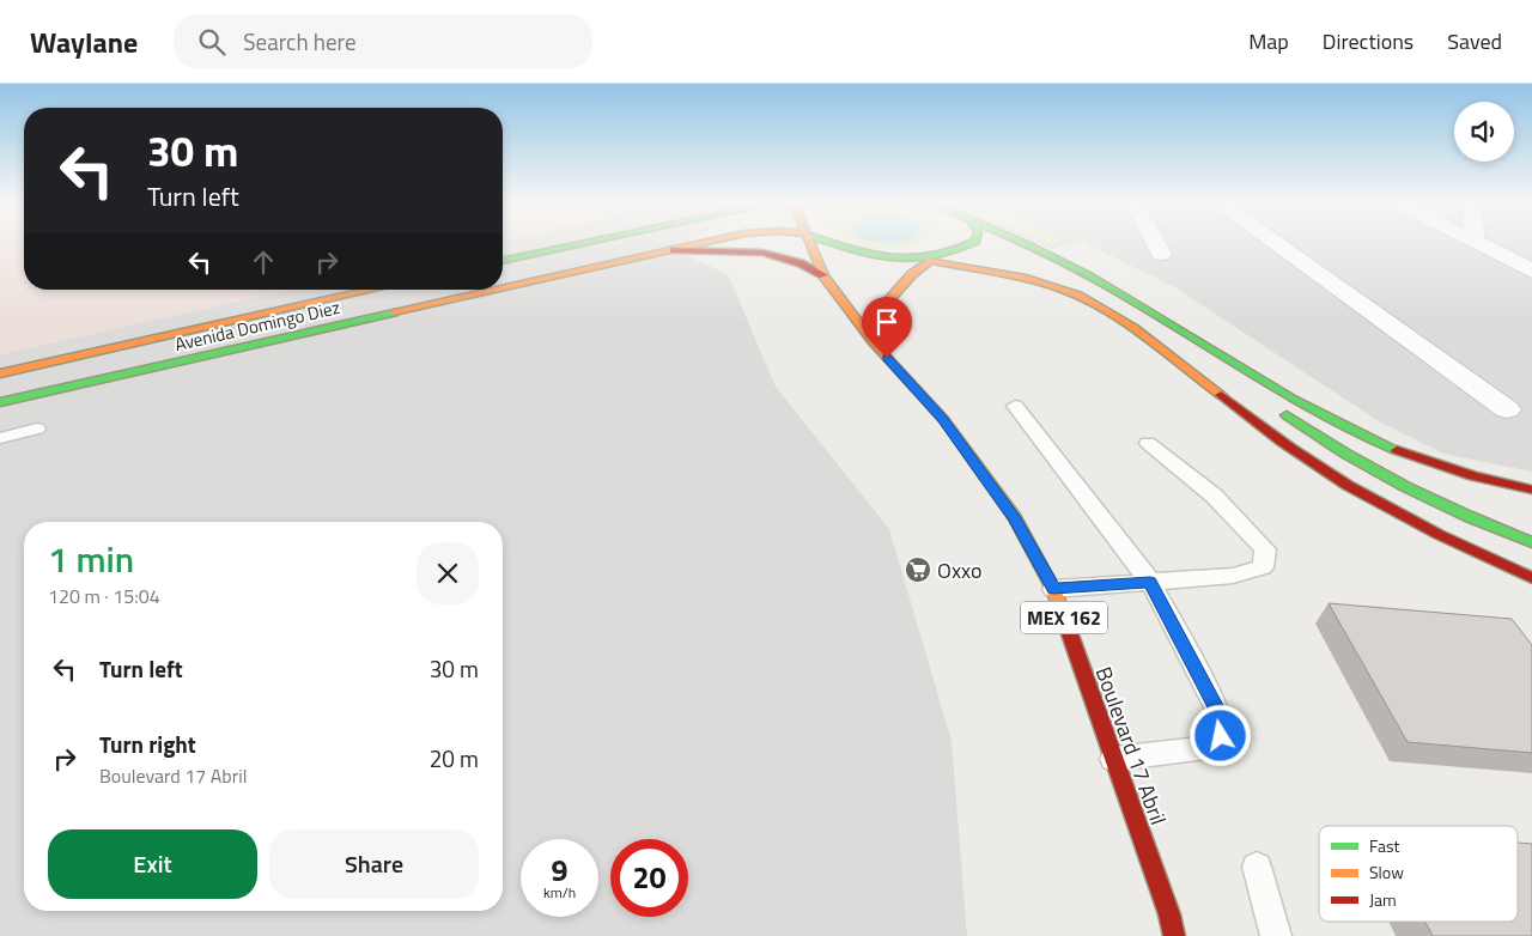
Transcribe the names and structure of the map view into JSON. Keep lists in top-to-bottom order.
{
  "streets": {
    "main road": ["Avenida Domingo Diez", "MEX 162", "Boulevard 17 Abril"]
  },
  "places": {
    "supermarket": ["Oxxo"]
  },
  "legend": ["Fast", "Slow", "Jam"],
  "page": {
    "header": "Waylane",
    "search": "Search here",
    "nav": ["Map", "Directions", "Saved"],
    "turn": ["30 m", "Turn left"],
    "heading": ["1 min", "120 m · 15:04"],
    "list": [
      {
        "name": "Turn left",
        "value": "30 m"
      },
      {
        "name": "Turn right",
        "note": "Boulevard 17 Abril",
        "value": "20 m"
      }
    ],
    "buttons": ["Exit", "Share"],
    "speed": "9 km/h",
    "limit": "20"
  }
}
